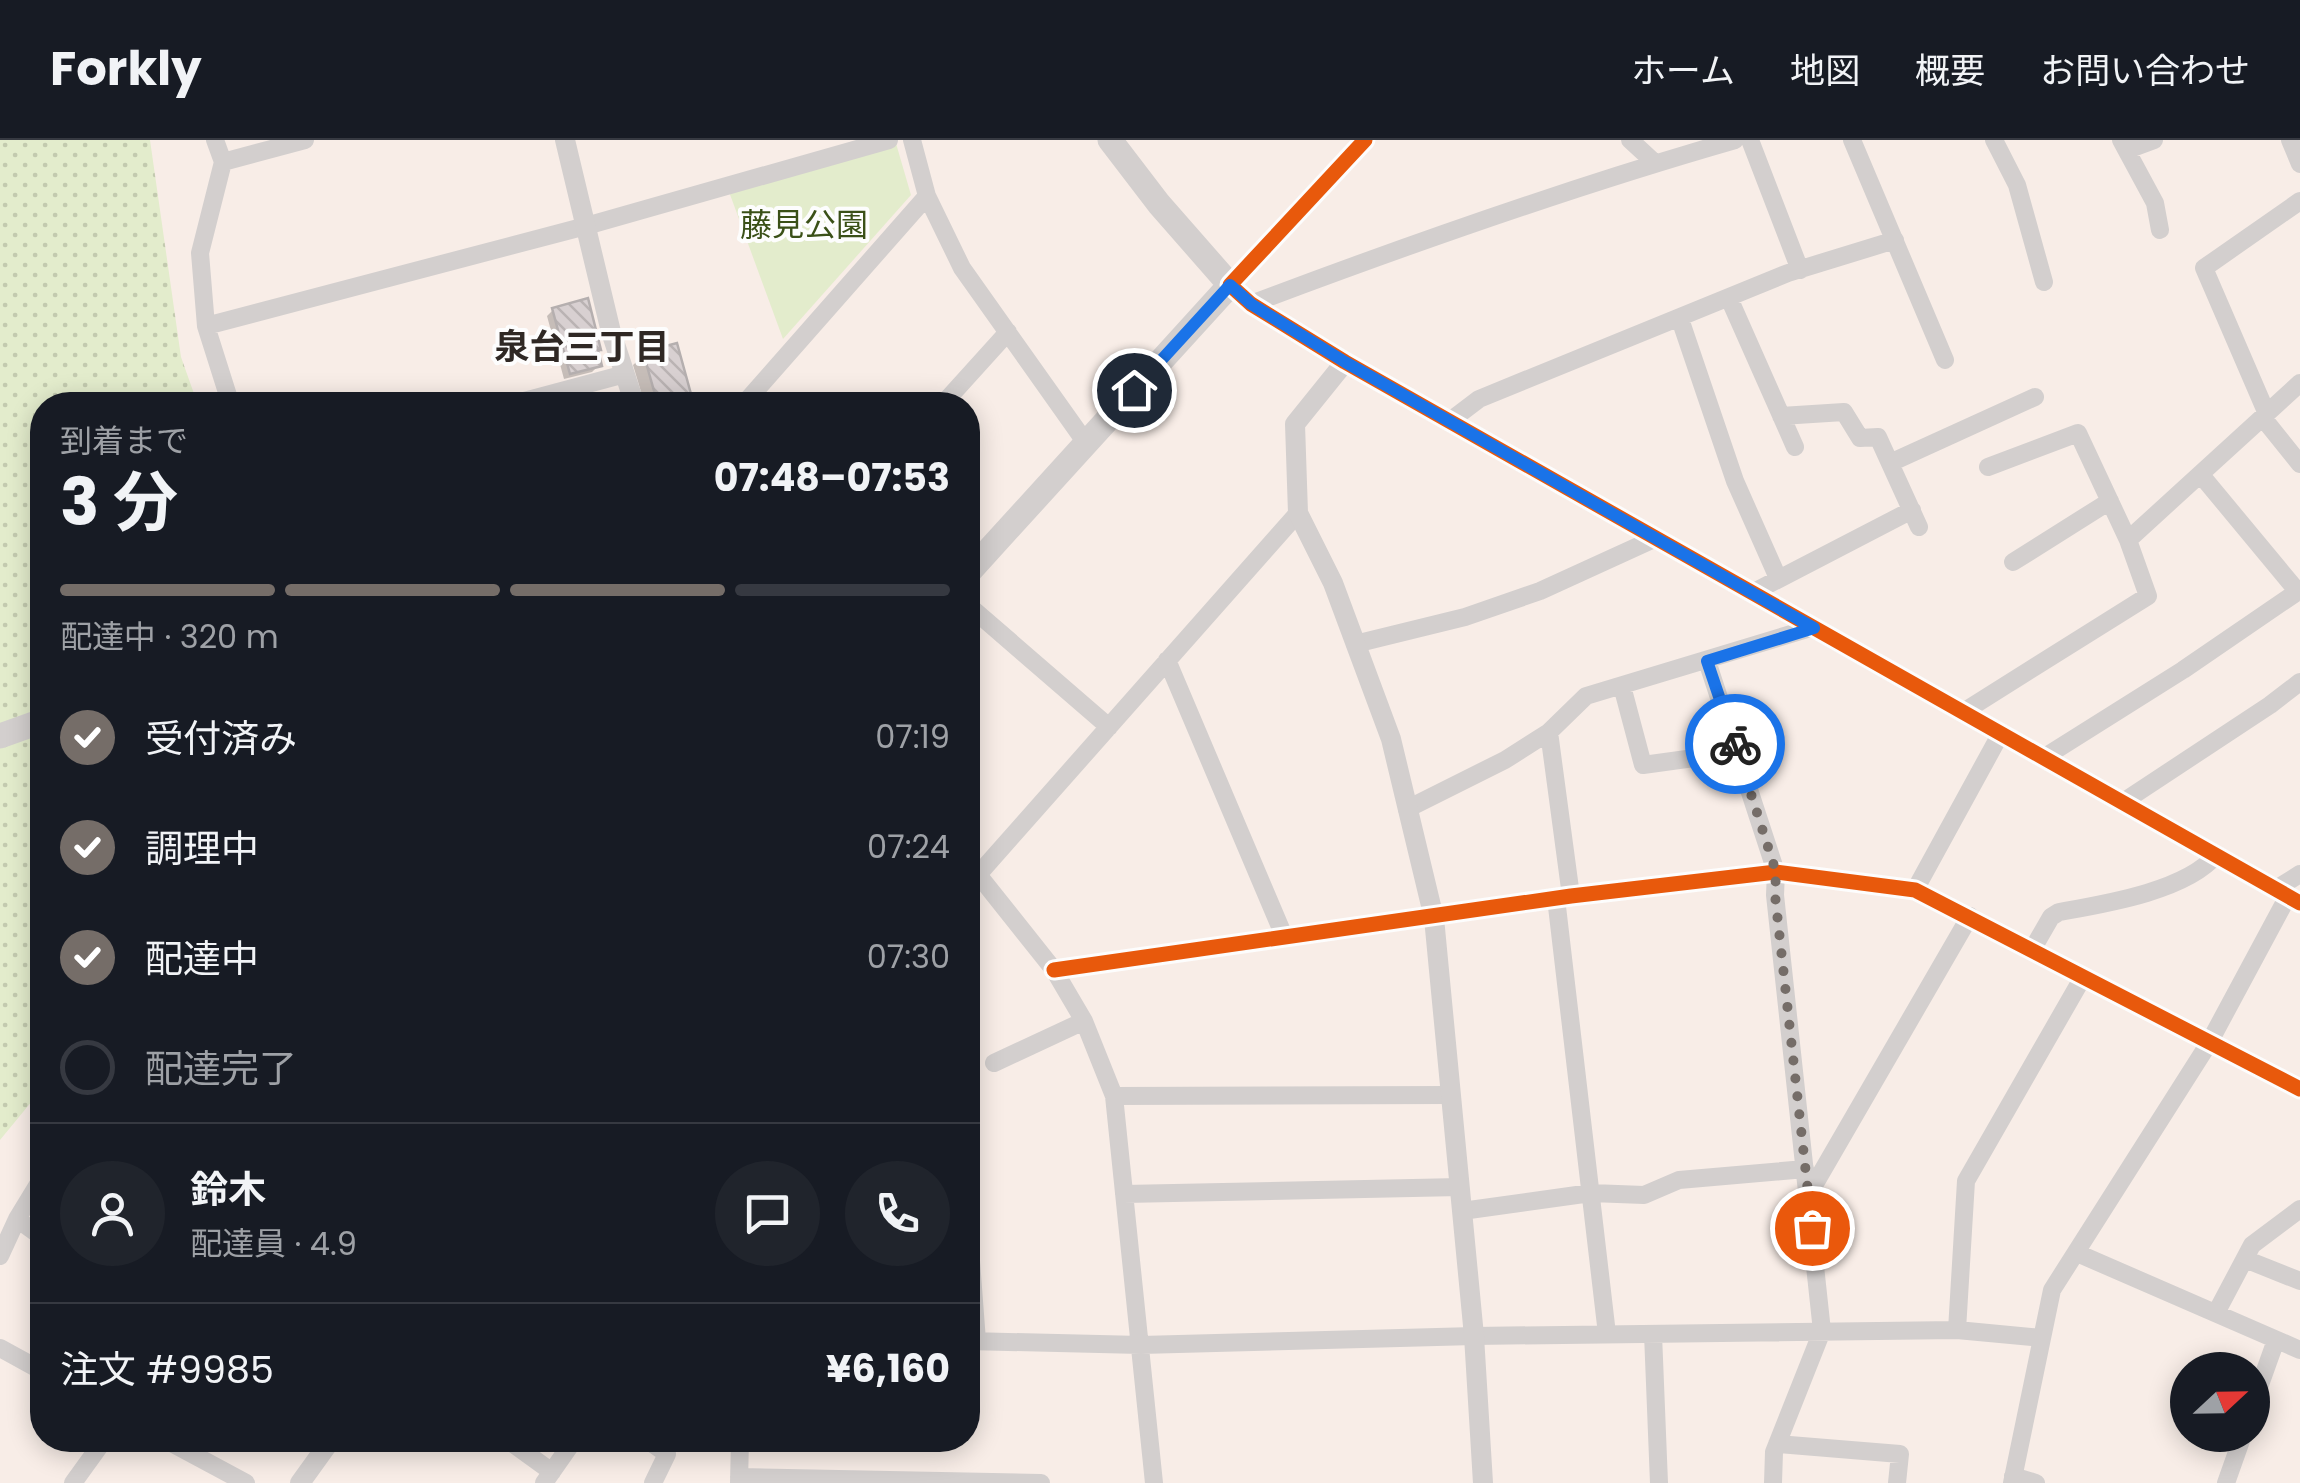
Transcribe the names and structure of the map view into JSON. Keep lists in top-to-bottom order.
{
  "districts": ["泉台三丁目"],
  "parks": ["藤見公園"],
  "north": "right",
  "page": {
    "header": "Forkly",
    "nav": [
      "ホーム",
      "地図",
      "概要",
      "お問い合わせ"
    ],
    "heading": ["3 分", "到着まで", "07:48–07:53"],
    "panel": [
      "鈴木",
      "配達員 · 4.9",
      "注文 #9985",
      "¥6,160"
    ],
    "bar": "配達中 · 320 m",
    "list": [
      ["受付済み", "07:19"],
      ["調理中", "07:24"],
      ["配達中", "07:30"],
      "配達完了"
    ]
  }
}
